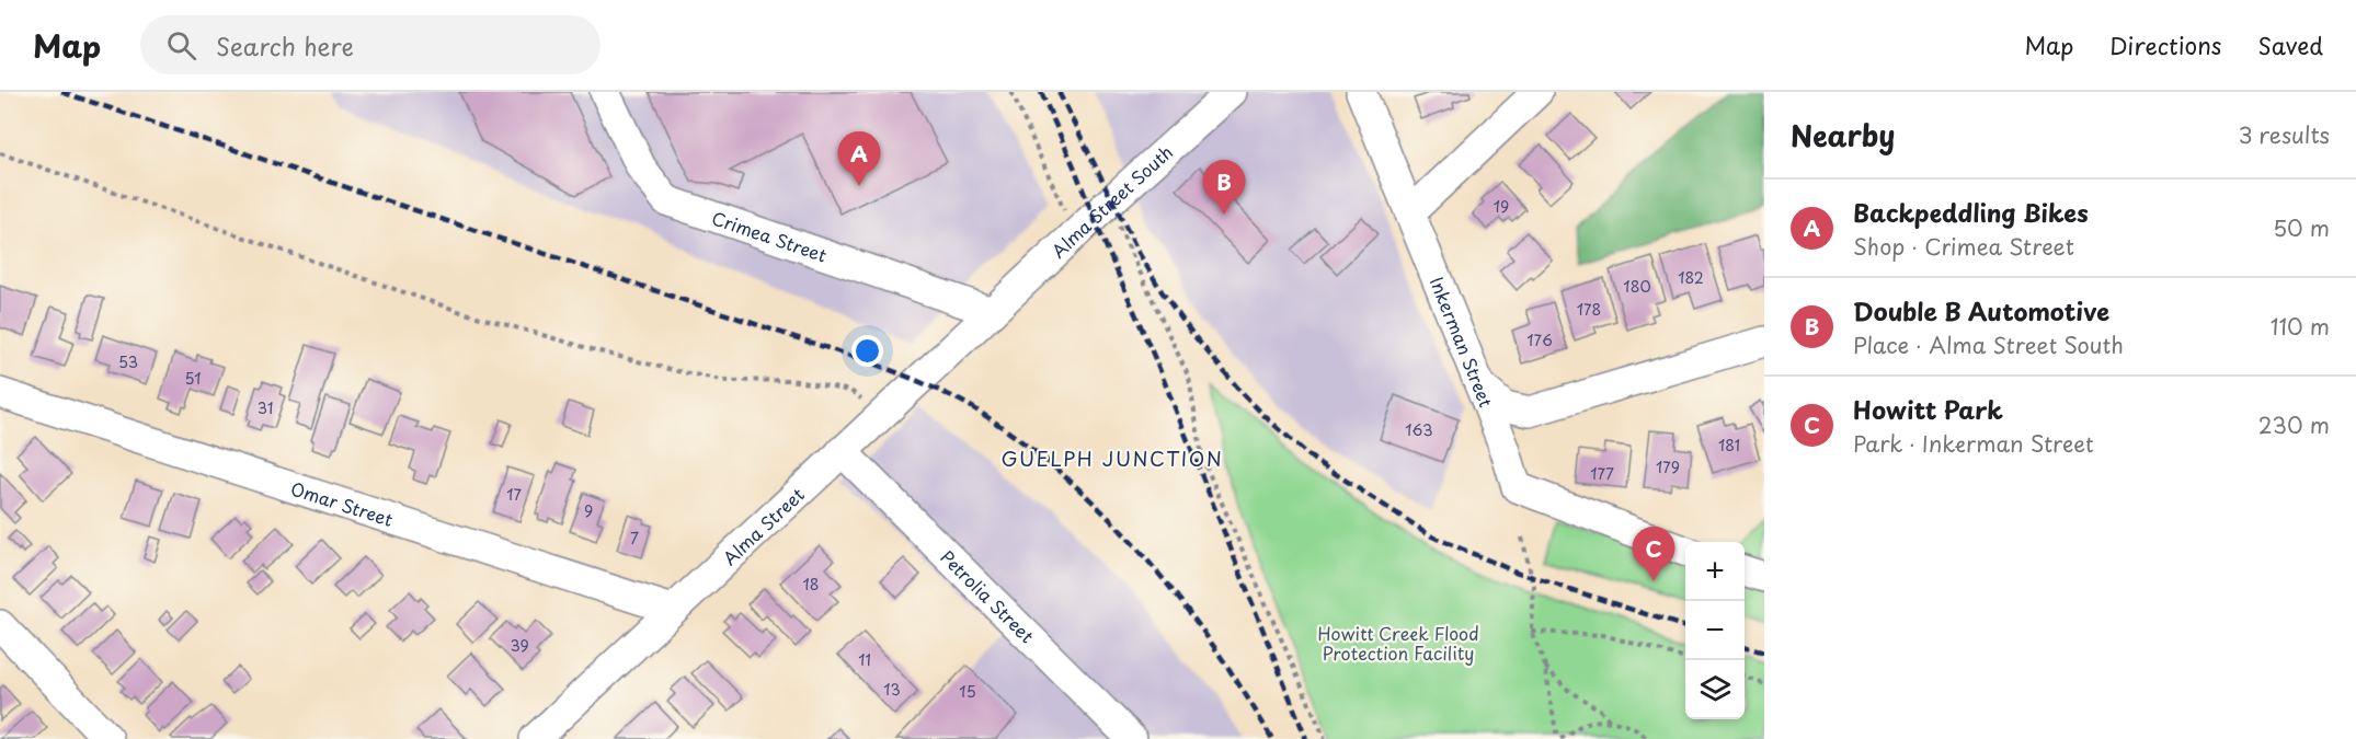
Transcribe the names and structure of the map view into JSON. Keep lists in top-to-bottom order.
{
  "streets": {
    "street": [
      "Alma Street South",
      "Crimea Street",
      "Inkerman Street",
      "Omar Street",
      "Alma Street",
      "Petrolia Street"
    ]
  },
  "crossings": [
    ["Alma Street South", "Crimea Street"],
    ["Alma Street South", "Alma Street"],
    ["Crimea Street", "Alma Street"],
    ["Omar Street", "Alma Street"],
    ["Alma Street", "Petrolia Street"]
  ],
  "districts": ["GUELPH JUNCTION"],
  "parks": ["Howitt Creek Flood Protection Facility"],
  "house_numbers": [
    "19",
    "182",
    "180",
    "178",
    "176",
    "53",
    "51",
    "31",
    "163",
    "181",
    "179",
    "177",
    "17",
    "9",
    "7",
    "18",
    "39",
    "11",
    "13",
    "15"
  ],
  "page": {
    "header": "Map",
    "search": "Search here",
    "nav": ["Map", "Directions", "Saved"],
    "heading": ["Nearby", "3 results"],
    "pins": ["A", "B", "C"],
    "list": [
      {
        "mark": "A",
        "name": "Backpeddling Bikes",
        "note": "Shop · Crimea Street",
        "value": "50 m"
      },
      {
        "mark": "B",
        "name": "Double B Automotive",
        "note": "Place · Alma Street South",
        "value": "110 m"
      },
      {
        "mark": "C",
        "name": "Howitt Park",
        "note": "Park · Inkerman Street",
        "value": "230 m"
      }
    ],
    "map_buttons": ["+", "−"]
  }
}
